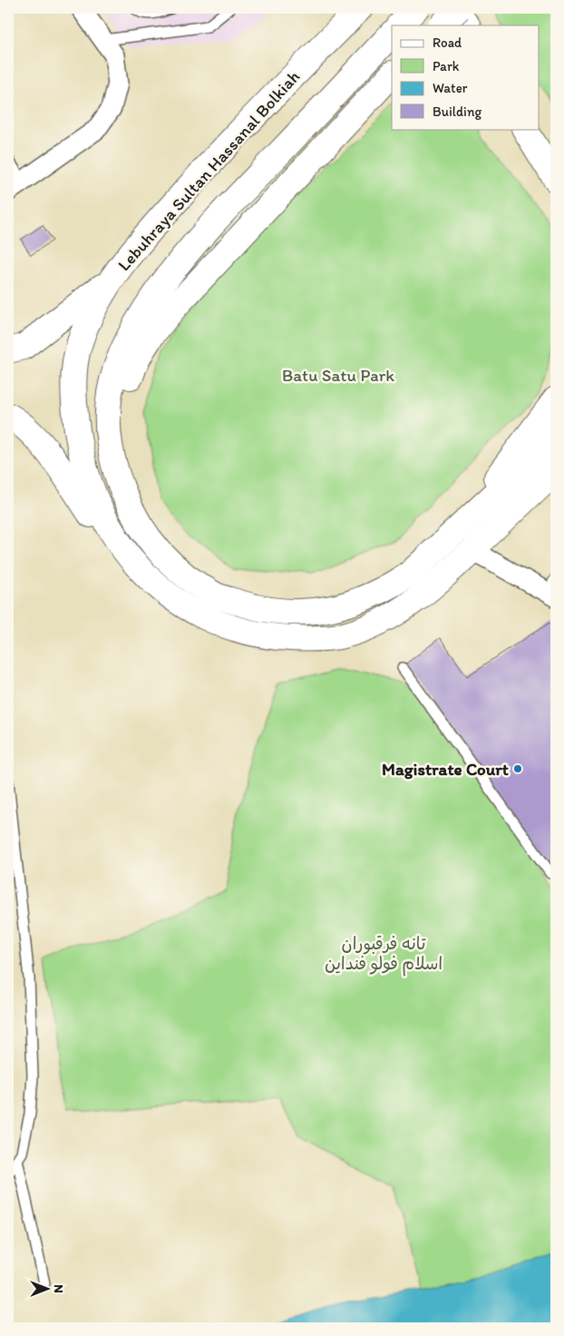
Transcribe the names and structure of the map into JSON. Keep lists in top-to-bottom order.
{
  "streets": {
    "main road": ["Lebuhraya Sultan Hassanal Bolkiah"]
  },
  "parks": ["Batu Satu Park", "تانه فرقبوران اسلام فولو فنداين"],
  "places": ["Magistrate Court"],
  "legend": [
    "Road",
    "Park",
    "Water",
    "Building"
  ],
  "north": "right"
}
